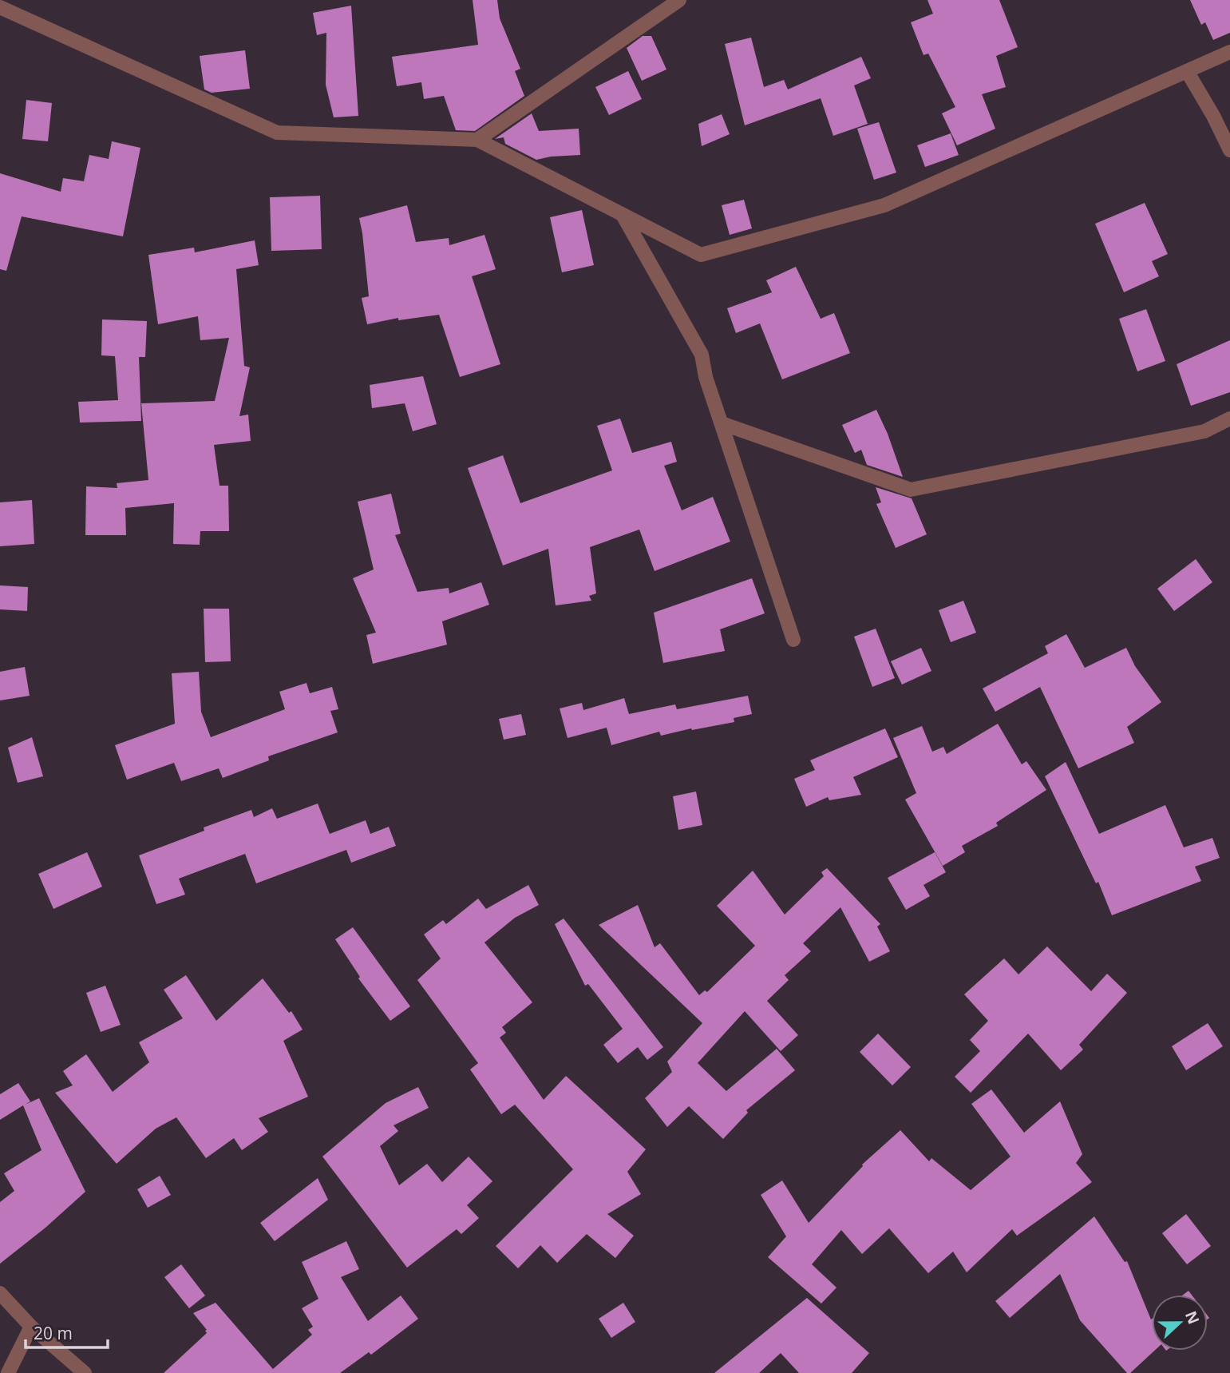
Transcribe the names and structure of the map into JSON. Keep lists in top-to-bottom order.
{
  "scale_bar": "20 m",
  "north": "right"
}
